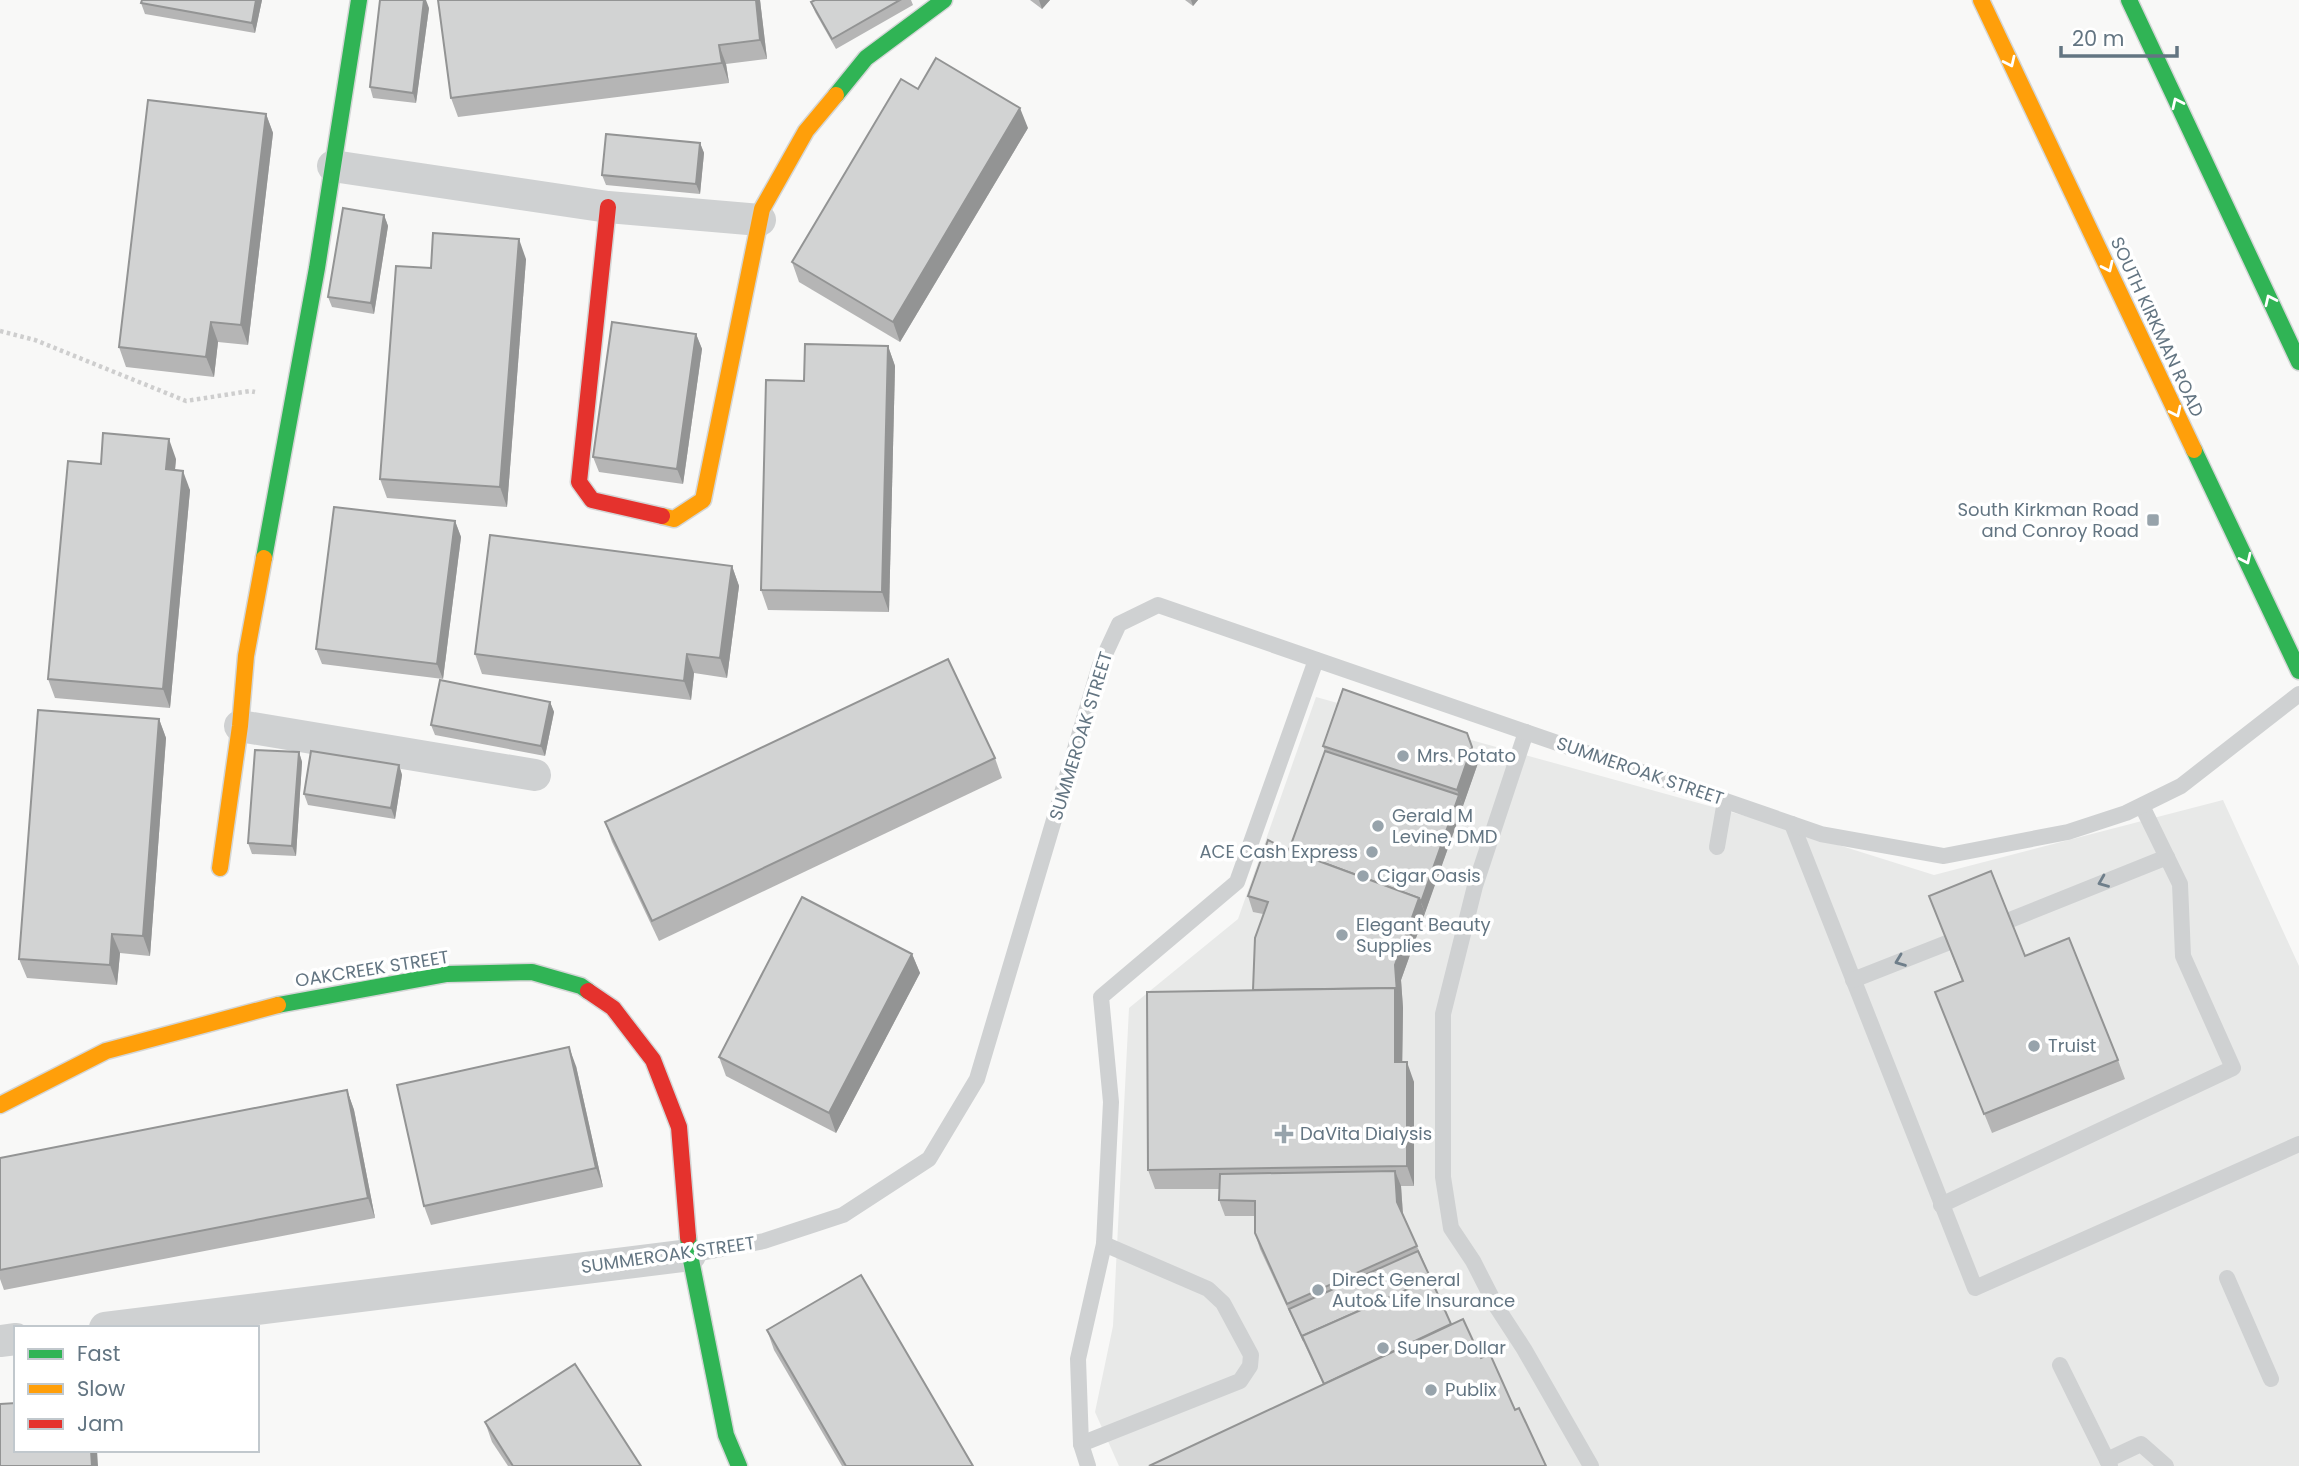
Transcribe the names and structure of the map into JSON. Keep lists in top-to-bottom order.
{
  "streets": {
    "street": ["SOUTH KIRKMAN ROAD", "SUMMEROAK STREET", "OAKCREEK STREET"]
  },
  "crossings": [
    ["SUMMEROAK STREET", "OAKCREEK STREET"]
  ],
  "places": {
    "transit": ["South Kirkman Road and Conroy Road"],
    "other": [
      "Mrs. Potato",
      "Gerald M Levine, DMD",
      "ACE Cash Express",
      "Cigar Oasis",
      "Elegant Beauty Supplies",
      "Truist",
      "Direct General Auto& Life Insurance",
      "Super Dollar",
      "Publix"
    ],
    "health": ["DaVita Dialysis"]
  },
  "legend": ["Fast", "Slow", "Jam"],
  "scale_bar": "20 m"
}
